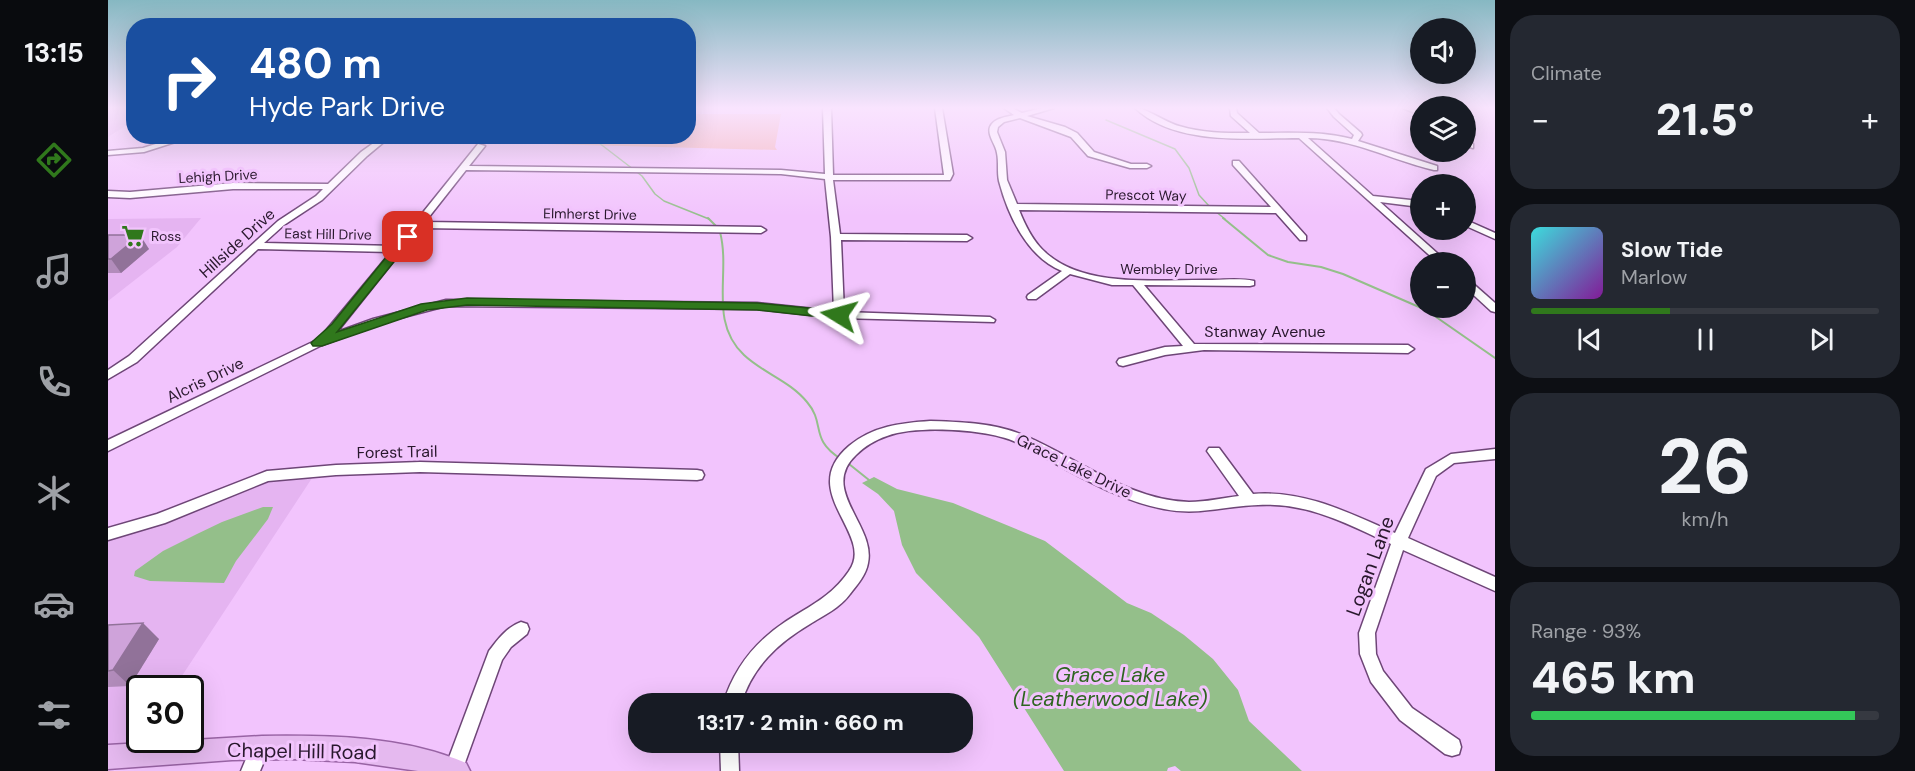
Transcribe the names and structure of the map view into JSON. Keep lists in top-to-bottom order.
{
  "streets": {
    "main road": ["Chapel Hill Road"],
    "street": [
      "Lehigh Drive",
      "Prescot Way",
      "Elmherst Drive",
      "East Hill Drive",
      "Hillside Drive",
      "Wembley Drive",
      "Stanway Avenue",
      "Alcris Drive",
      "Forest Trail",
      "Grace Lake Drive",
      "Logan Lane"
    ]
  },
  "crossings": [
    ["Lehigh Drive", "Hillside Drive"],
    ["Prescot Way", "Wembley Drive"],
    ["East Hill Drive", "Hillside Drive"],
    ["Grace Lake Drive", "Logan Lane"]
  ],
  "water": ["Grace Lake (Leatherwood Lake)"],
  "places": {
    "supermarket": ["Ross"]
  },
  "page": {
    "tabs": "13:15",
    "tile": [
      "Climate",
      ["26", "km/h"],
      ["Range · 93%", "465 km"]
    ],
    "map_buttons": ["+", "−"],
    "turn": ["480 m", "Hyde Park Drive"],
    "heat": ["−", "21.5°", "+"],
    "song": ["Slow Tide", "Marlow"],
    "limit": "30",
    "trip": "13:17 · 2 min · 660 m"
  }
}
